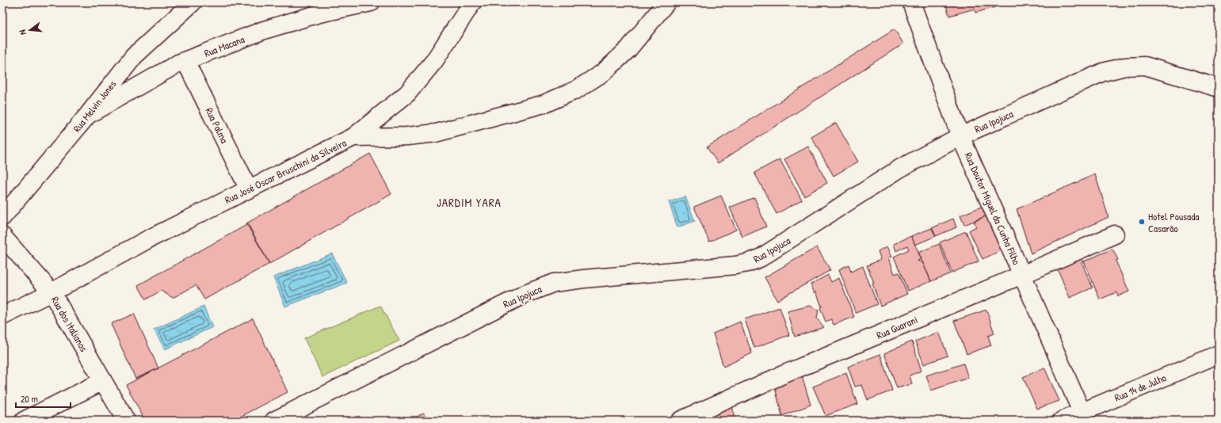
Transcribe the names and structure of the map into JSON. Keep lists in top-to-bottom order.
{
  "streets": {
    "street": [
      "Rua Macana",
      "Rua Melvin Jones",
      "Rua Ipojuca",
      "Rua Palma",
      "Rua José Oscar Bruschini da Silveira",
      "Rua Doutor Miguel da Cunha Filho",
      "Rua dos Italianos",
      "Rua Guarani",
      "Rua 14 de Julho"
    ]
  },
  "crossings": [
    ["Rua Macana", "Rua Melvin Jones"],
    ["Rua Macana", "Rua Palma"],
    ["Rua Ipojuca", "Rua Doutor Miguel da Cunha Filho"],
    ["Rua Palma", "Rua José Oscar Bruschini da Silveira"],
    ["Rua José Oscar Bruschini da Silveira", "Rua dos Italianos"],
    ["Rua Doutor Miguel da Cunha Filho", "Rua Guarani"],
    ["Rua Doutor Miguel da Cunha Filho", "Rua 14 de Julho"]
  ],
  "districts": ["JARDIM YARA"],
  "places": ["Hotel Pousada Casarão"],
  "scale_bar": "20 m",
  "north": "left"
}
